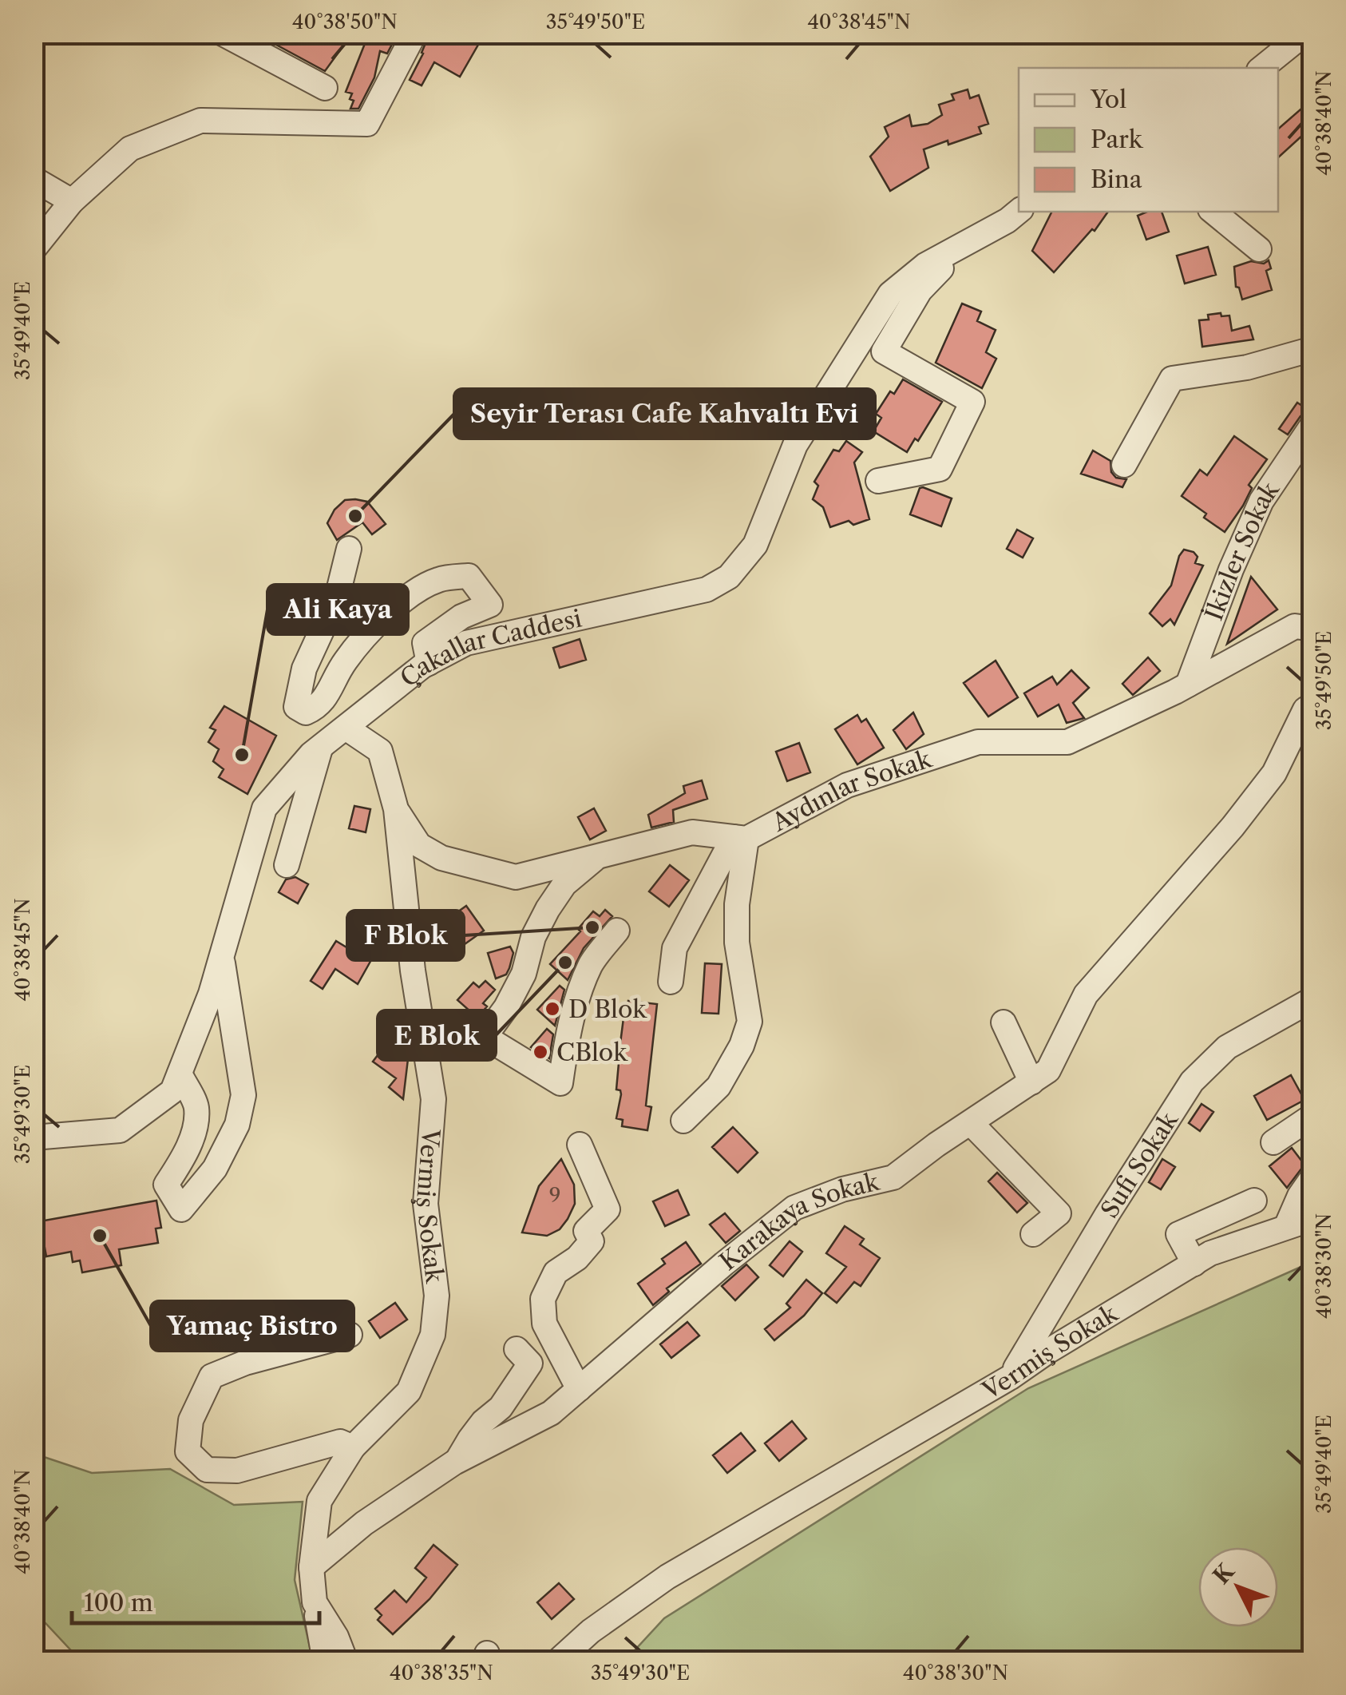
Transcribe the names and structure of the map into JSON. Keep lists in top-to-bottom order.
{
  "streets": {
    "street": [
      "İkizler Sokak",
      "Çakallar Caddesi",
      "Aydınlar Sokak",
      "Sufi Sokak",
      "Vermiş Sokak",
      "Karakaya Sokak"
    ]
  },
  "crossings": [
    ["İkizler Sokak", "Aydınlar Sokak"],
    ["Çakallar Caddesi", "Vermiş Sokak"],
    ["Sufi Sokak", "Vermiş Sokak"],
    ["Vermiş Sokak", "Karakaya Sokak"]
  ],
  "places": [
    "Seyir Terası Cafe Kahvaltı Evi",
    "Ali Kaya",
    "F Blok",
    "E Blok",
    "D Blok",
    "CBlok",
    "Yamaç Bistro"
  ],
  "house_numbers": ["9"],
  "legend": ["Yol", "Park", "Bina"],
  "scale_bar": "100 m",
  "north": "top left",
  "coordinates": [
    "40°38'50\"N",
    "35°49'50\"E",
    "40°38'45\"N",
    "40°38'40\"N",
    "35°49'40\"E",
    "35°49'30\"E",
    "40°38'30\"N",
    "40°38'35\"N"
  ]
}
